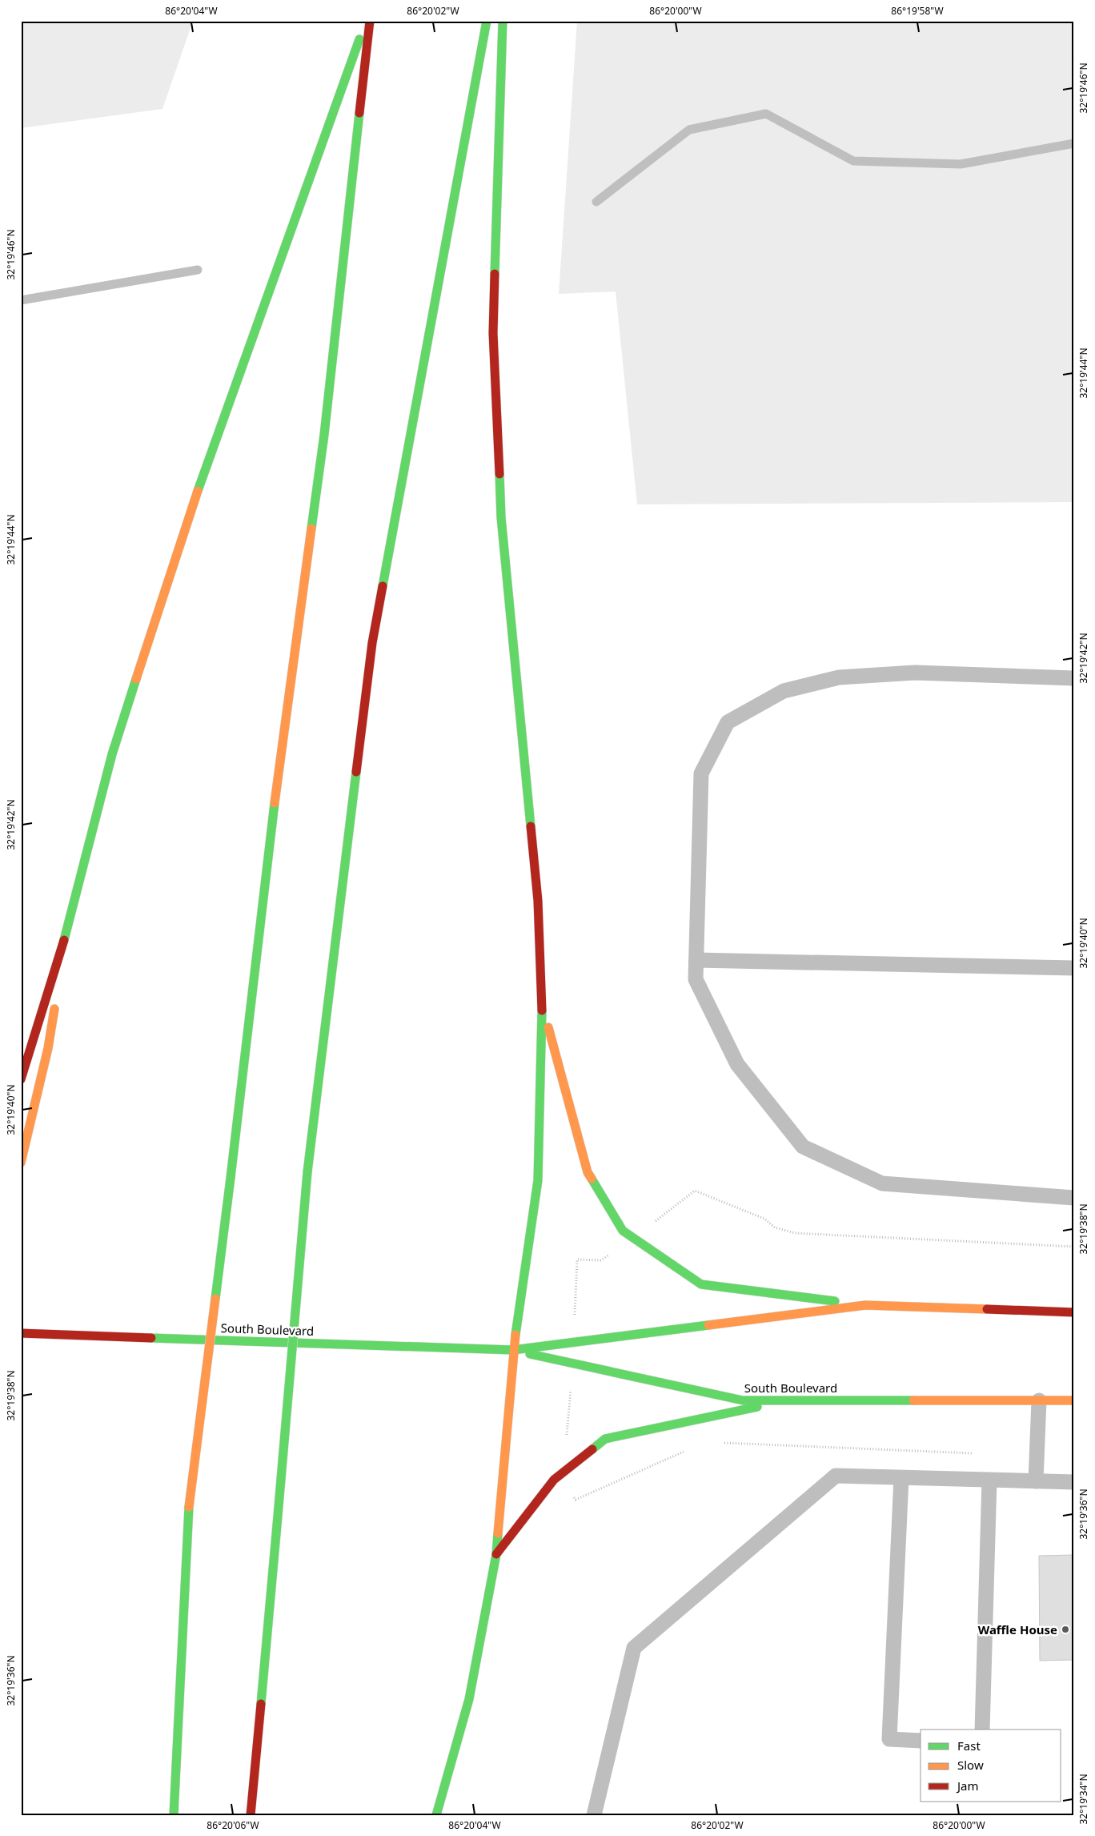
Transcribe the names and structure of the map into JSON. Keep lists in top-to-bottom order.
{
  "streets": {
    "highway": ["South Boulevard"]
  },
  "places": ["Waffle House"],
  "legend": ["Fast", "Slow", "Jam"],
  "coordinates": [
    "86°20'04\"W",
    "86°20'02\"W",
    "86°20'00\"W",
    "86°19'58\"W",
    "32°19'46\"N",
    "32°19'44\"N",
    "32°19'42\"N",
    "32°19'40\"N",
    "32°19'38\"N",
    "32°19'36\"N",
    "32°19'34\"N",
    "86°20'06\"W"
  ]
}
